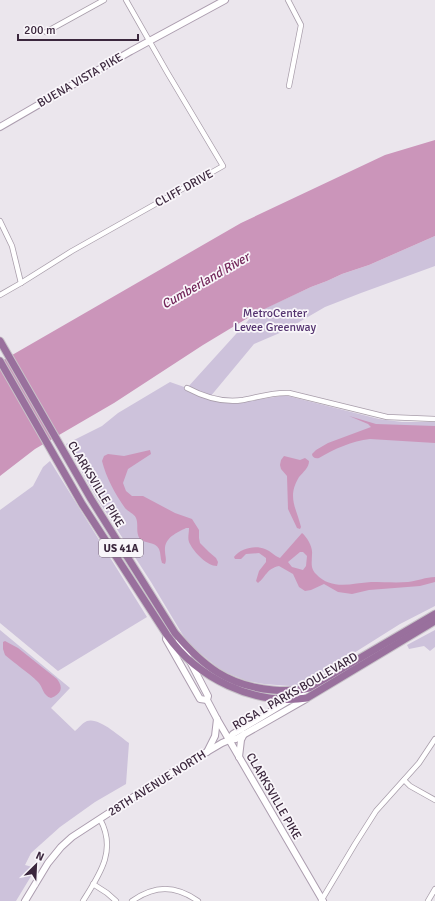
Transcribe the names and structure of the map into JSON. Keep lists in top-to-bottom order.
{
  "streets": {
    "main road": [
      "BUENA VISTA PIKE",
      "CLARKSVILLE PIKE",
      "US 41A",
      "ROSA L PARKS BOULEVARD",
      "28TH AVENUE NORTH"
    ],
    "street": ["CLIFF DRIVE"]
  },
  "crossings": [
    ["BUENA VISTA PIKE", "CLIFF DRIVE"],
    ["CLARKSVILLE PIKE", "US 41A"],
    ["CLARKSVILLE PIKE", "ROSA L PARKS BOULEVARD"],
    ["CLARKSVILLE PIKE", "28TH AVENUE NORTH"],
    ["US 41A", "ROSA L PARKS BOULEVARD"],
    ["ROSA L PARKS BOULEVARD", "28TH AVENUE NORTH"]
  ],
  "water": ["Cumberland River"],
  "parks": ["MetroCenter Levee Greenway"],
  "scale_bar": "200 m",
  "north": "top right"
}
